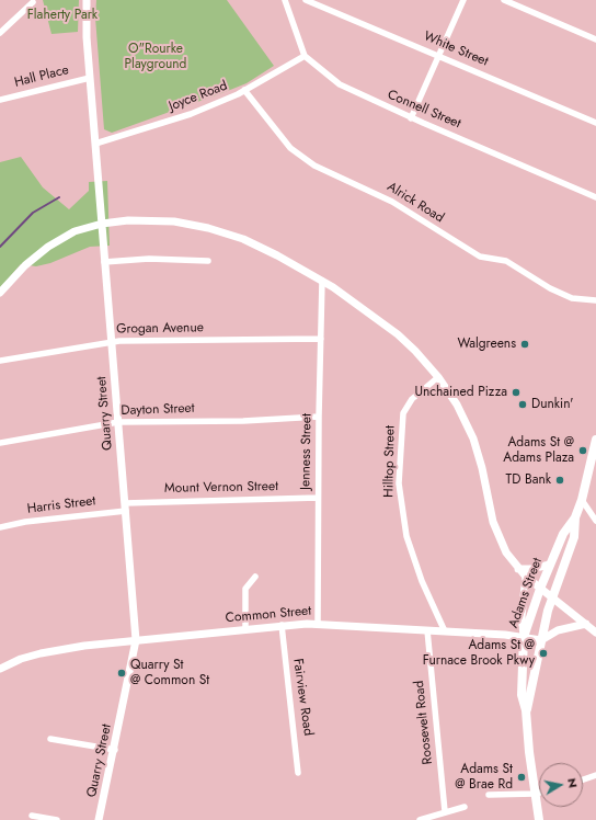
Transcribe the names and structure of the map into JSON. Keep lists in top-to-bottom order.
{
  "streets": {
    "main road": ["Quarry Street", "Adams Street", "Common Street"],
    "street": [
      "White Street",
      "Hall Place",
      "Joyce Road",
      "Connell Street",
      "Alrick Road",
      "Grogan Avenue",
      "Dayton Street",
      "Jenness Street",
      "Hilltop Street",
      "Mount Vernon Street",
      "Harris Street",
      "Fairview Road",
      "Roosevelt Road"
    ]
  },
  "crossings": [
    ["Hall Place", "Quarry Street"],
    ["Joyce Road", "Connell Street"],
    ["Joyce Road", "Alrick Road"],
    ["Joyce Road", "Quarry Street"],
    ["Grogan Avenue", "Quarry Street"],
    ["Grogan Avenue", "Jenness Street"],
    ["Dayton Street", "Quarry Street"],
    ["Dayton Street", "Jenness Street"],
    ["Quarry Street", "Mount Vernon Street"],
    ["Quarry Street", "Harris Street"],
    ["Quarry Street", "Common Street"],
    ["Jenness Street", "Mount Vernon Street"],
    ["Jenness Street", "Common Street"],
    ["Hilltop Street", "Common Street"],
    ["Mount Vernon Street", "Harris Street"],
    ["Adams Street", "Common Street"],
    ["Common Street", "Fairview Road"],
    ["Common Street", "Roosevelt Road"]
  ],
  "parks": ["Flaherty Park", "O\"Rourke Playground"],
  "places": [
    "Walgreens",
    "Unchained Pizza",
    "Dunkin'",
    "Adams St @ Adams Plaza",
    "TD Bank",
    "Adams St @ Furnace Brook Pkwy",
    "Quarry St @ Common St",
    "Adams St @ Brae Rd"
  ],
  "north": "right"
}
